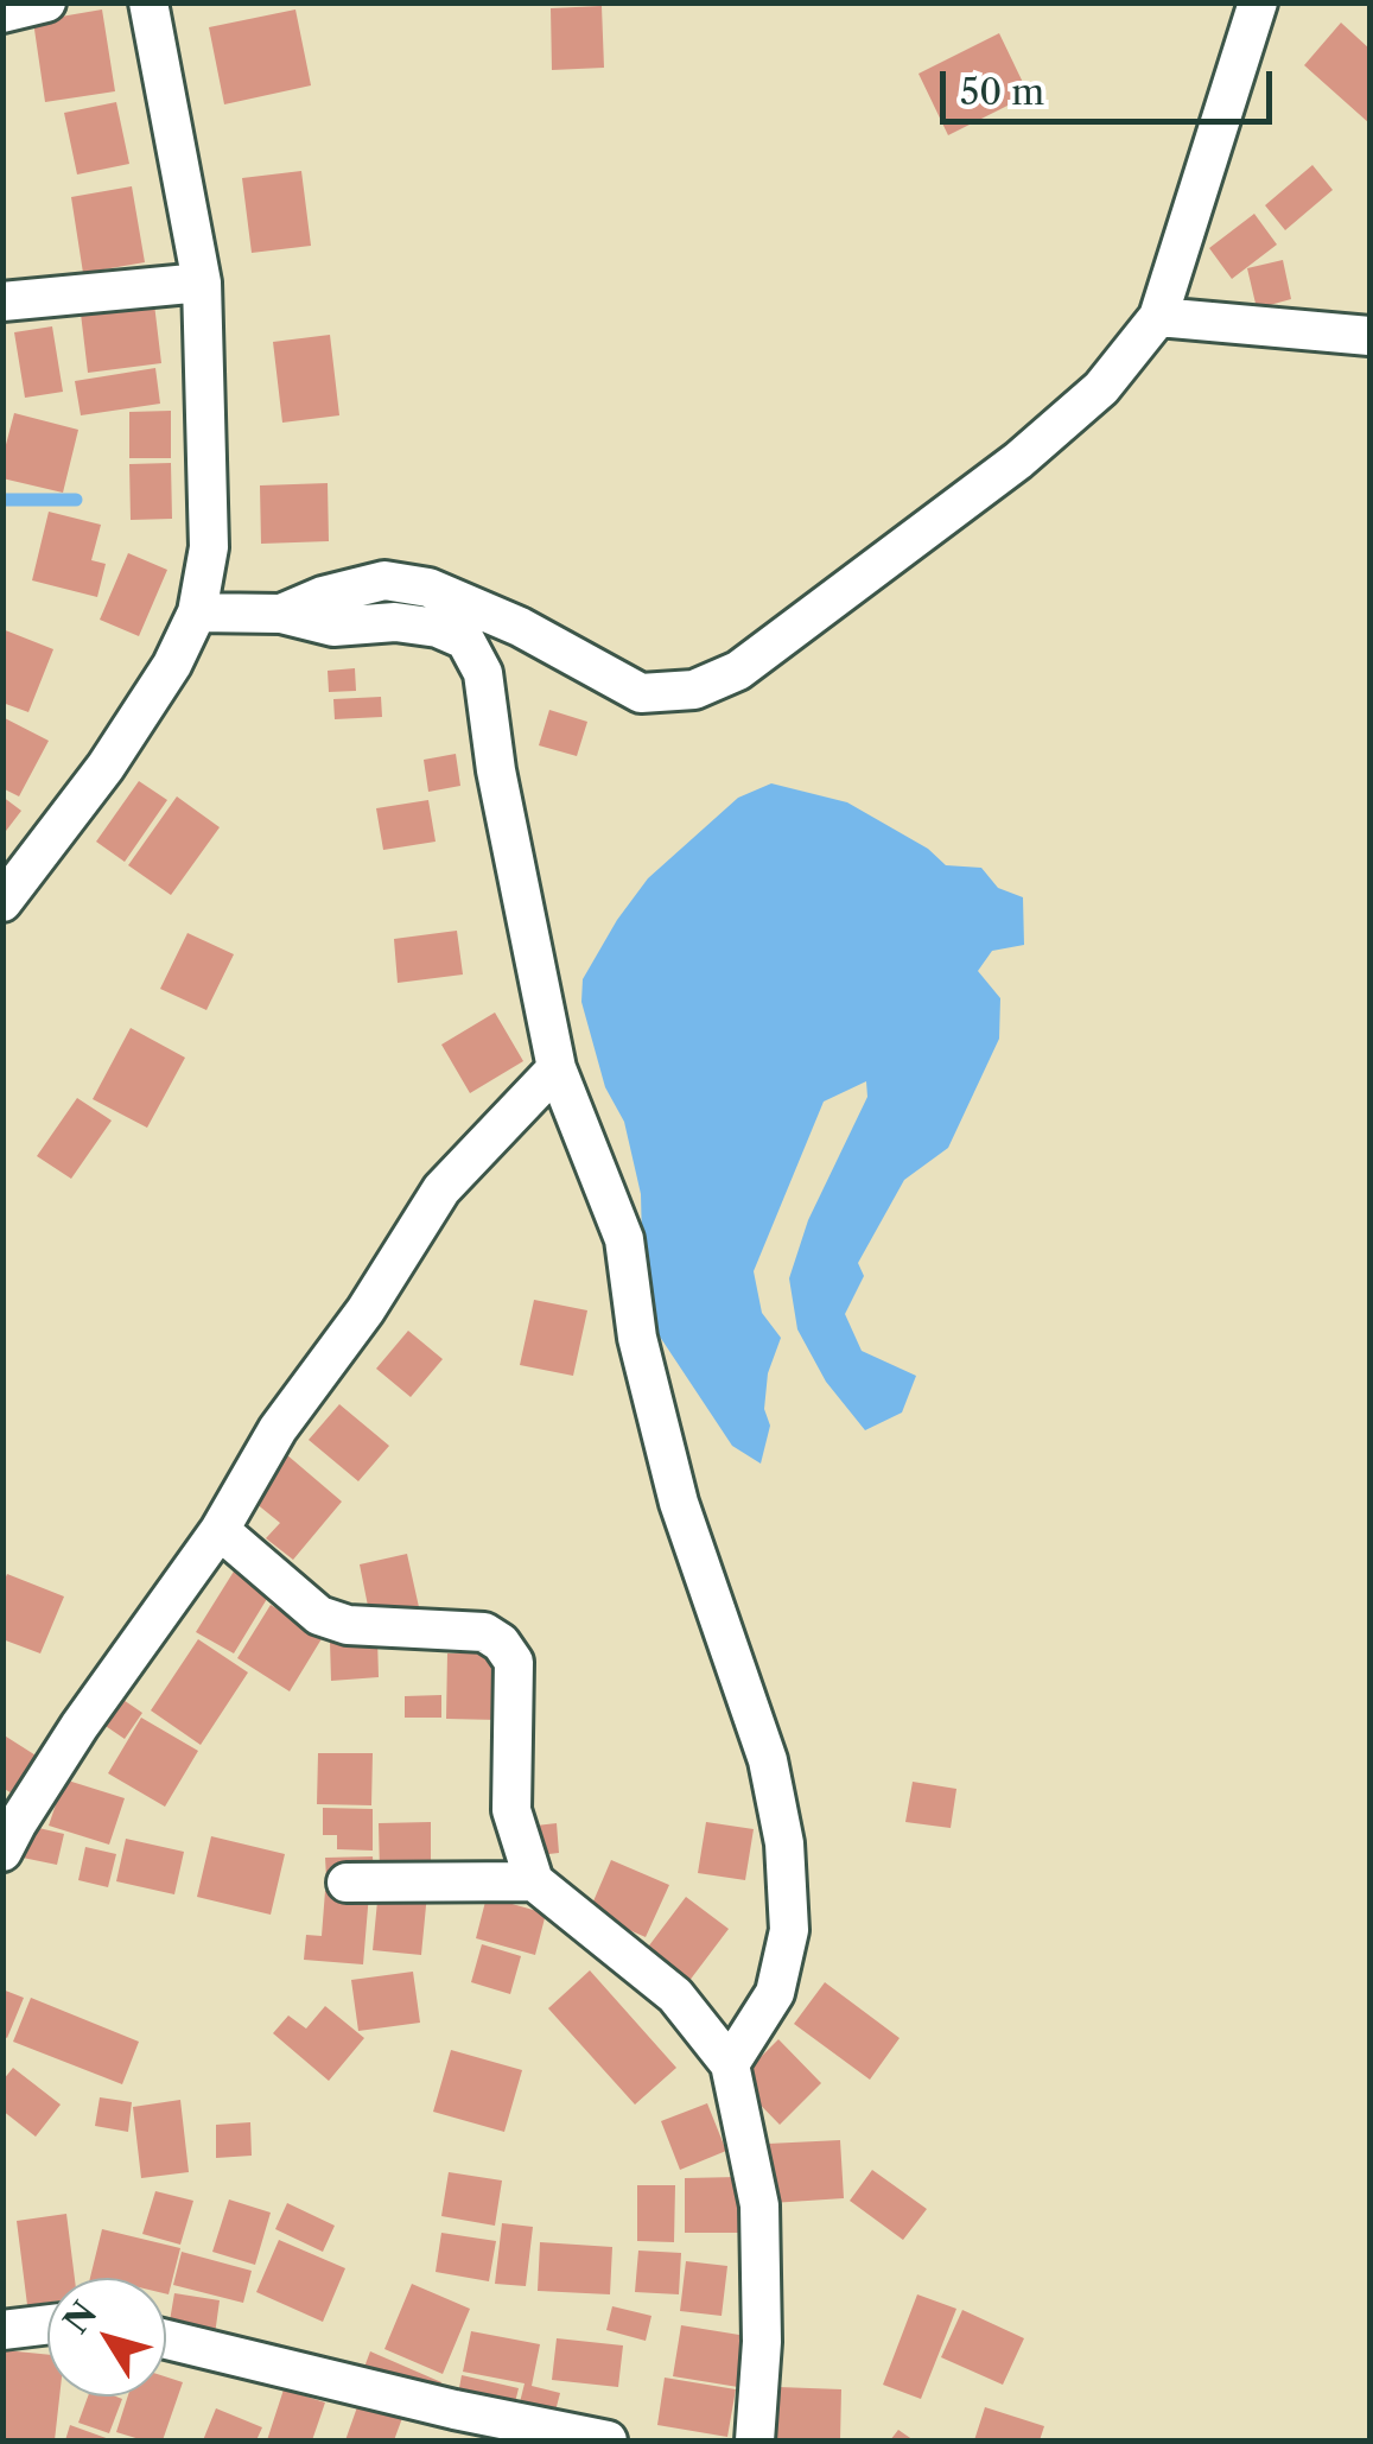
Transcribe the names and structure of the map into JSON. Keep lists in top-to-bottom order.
{
  "scale_bar": "50 m",
  "north": "top left"
}
